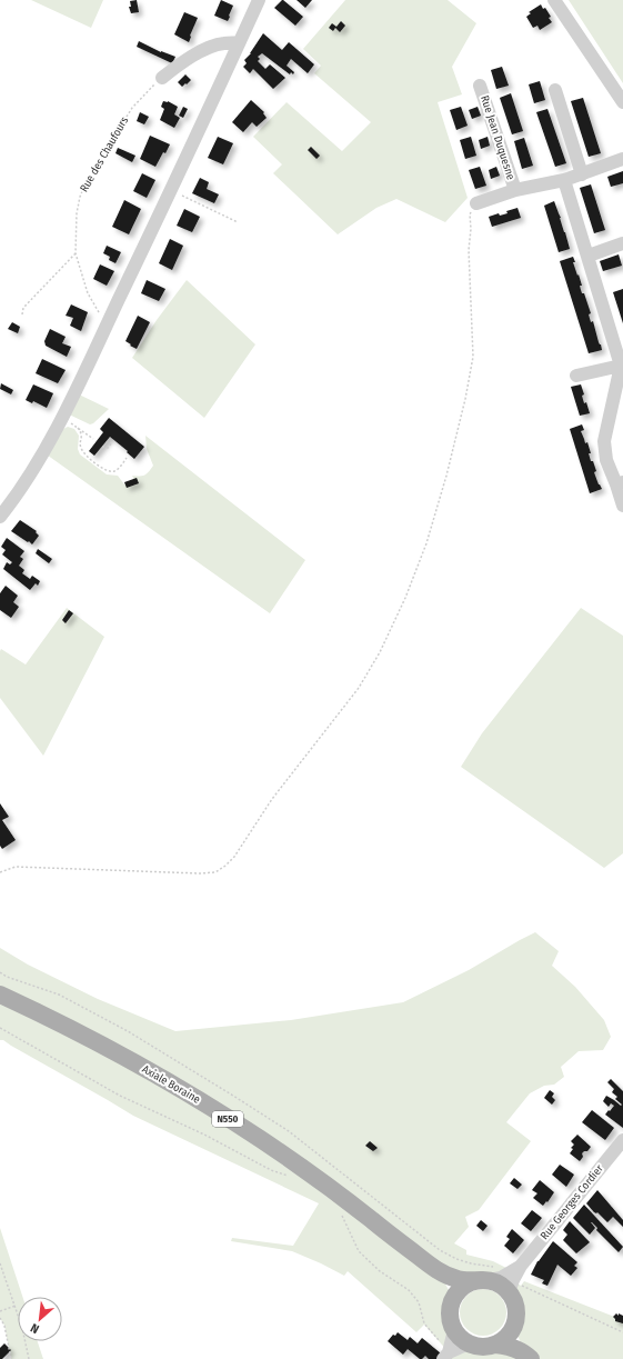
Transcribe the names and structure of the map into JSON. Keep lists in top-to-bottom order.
{
  "streets": {
    "main road": ["Axiale Boraine", "N550"],
    "street": ["Rue Jean Duquesne", "Rue Georges Cordier"],
    "path": ["Rue des Chaufours"]
  },
  "crossings": [
    ["Axiale Boraine", "Rue Georges Cordier"]
  ],
  "north": "bottom left"
}
